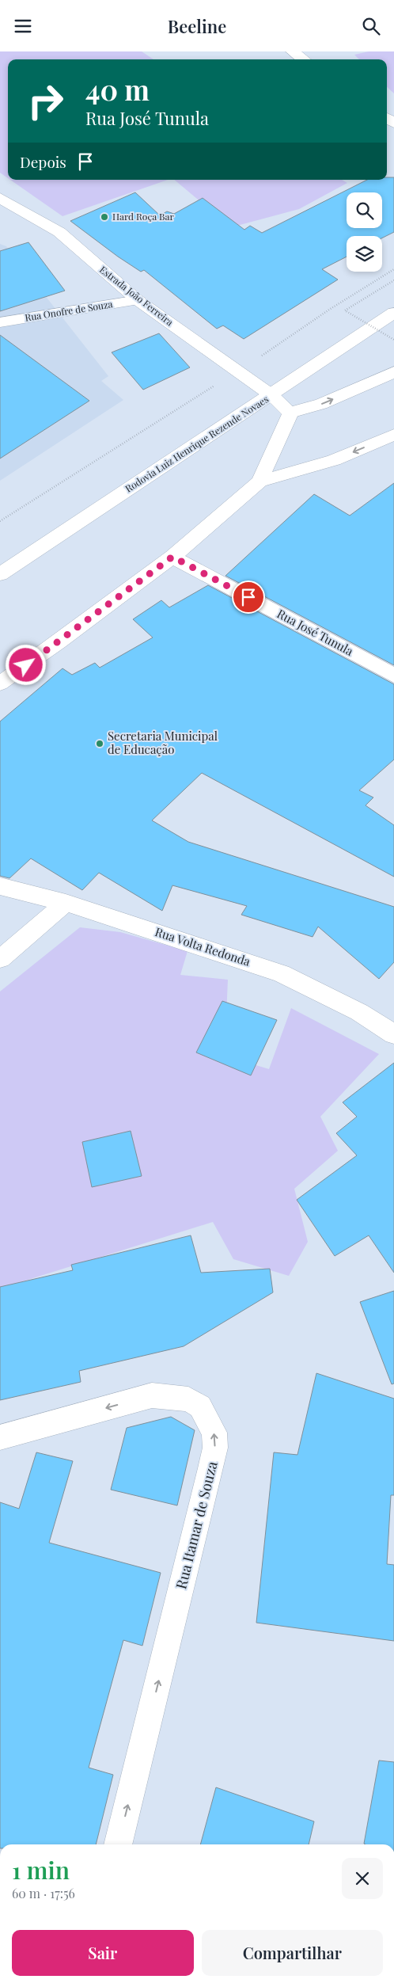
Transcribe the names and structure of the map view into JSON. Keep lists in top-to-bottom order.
{
  "streets": {
    "main road": [
      "Estrada João Ferreira",
      "Rua Onofre de Souza",
      "Rodovia Luiz Henrique Rezende Novaes",
      "Rua José Tunula",
      "Rua Volta Redonda",
      "Rua Itamar de Souza"
    ]
  },
  "crossings": [
    ["Estrada João Ferreira", "Rua Onofre de Souza"],
    ["Estrada João Ferreira", "Rodovia Luiz Henrique Rezende Novaes"]
  ],
  "places": ["Hard Roça Bar", "Secretaria Municipal de Educação"],
  "page": {
    "header": "Beeline",
    "turn": ["40 m", "Rua José Tunula"],
    "then": "Depois",
    "heading": ["1 min", "60 m · 17:56"],
    "buttons": ["Sair", "Compartilhar"]
  }
}
